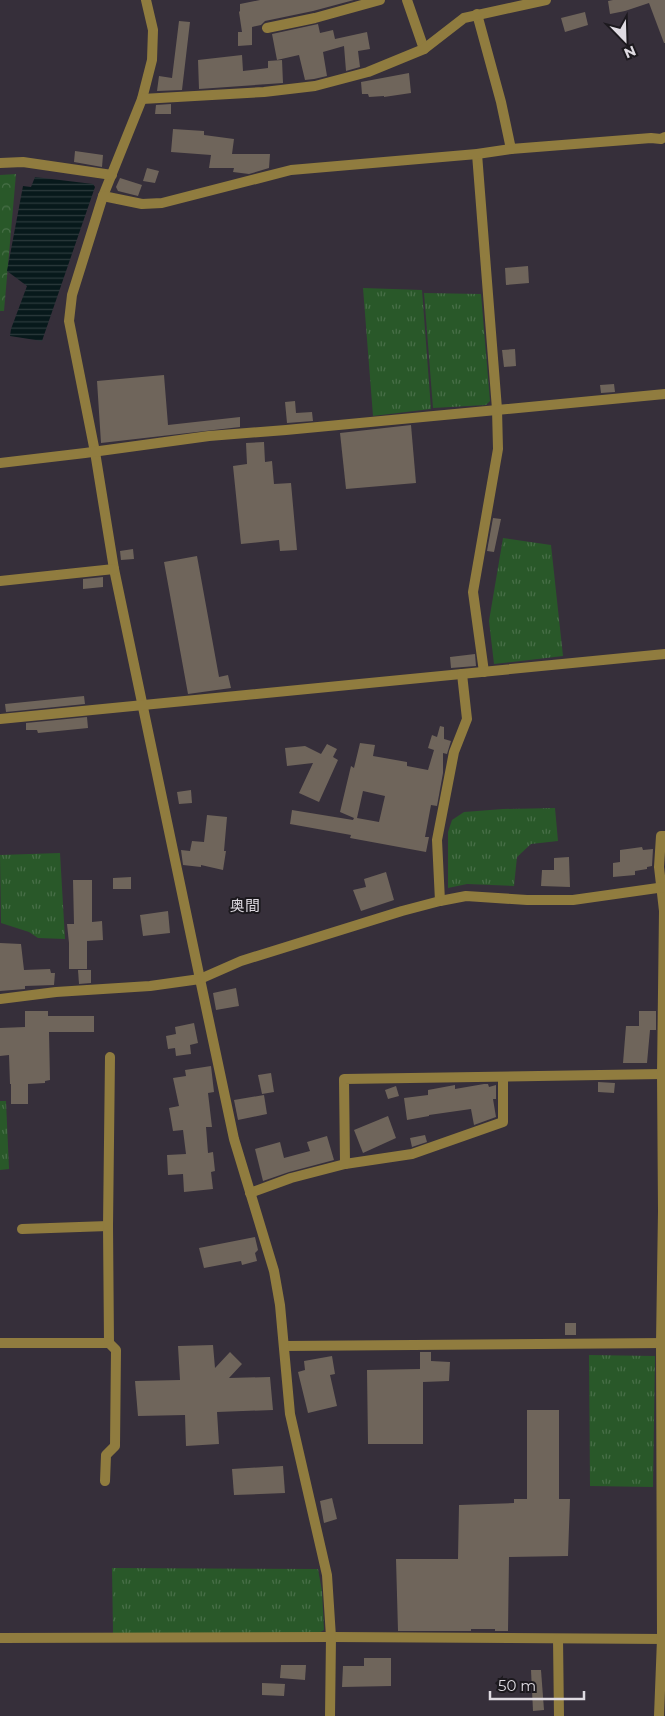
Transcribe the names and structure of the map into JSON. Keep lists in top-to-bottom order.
{
  "districts": ["奥間"],
  "scale_bar": "50 m",
  "north": "bottom right"
}
